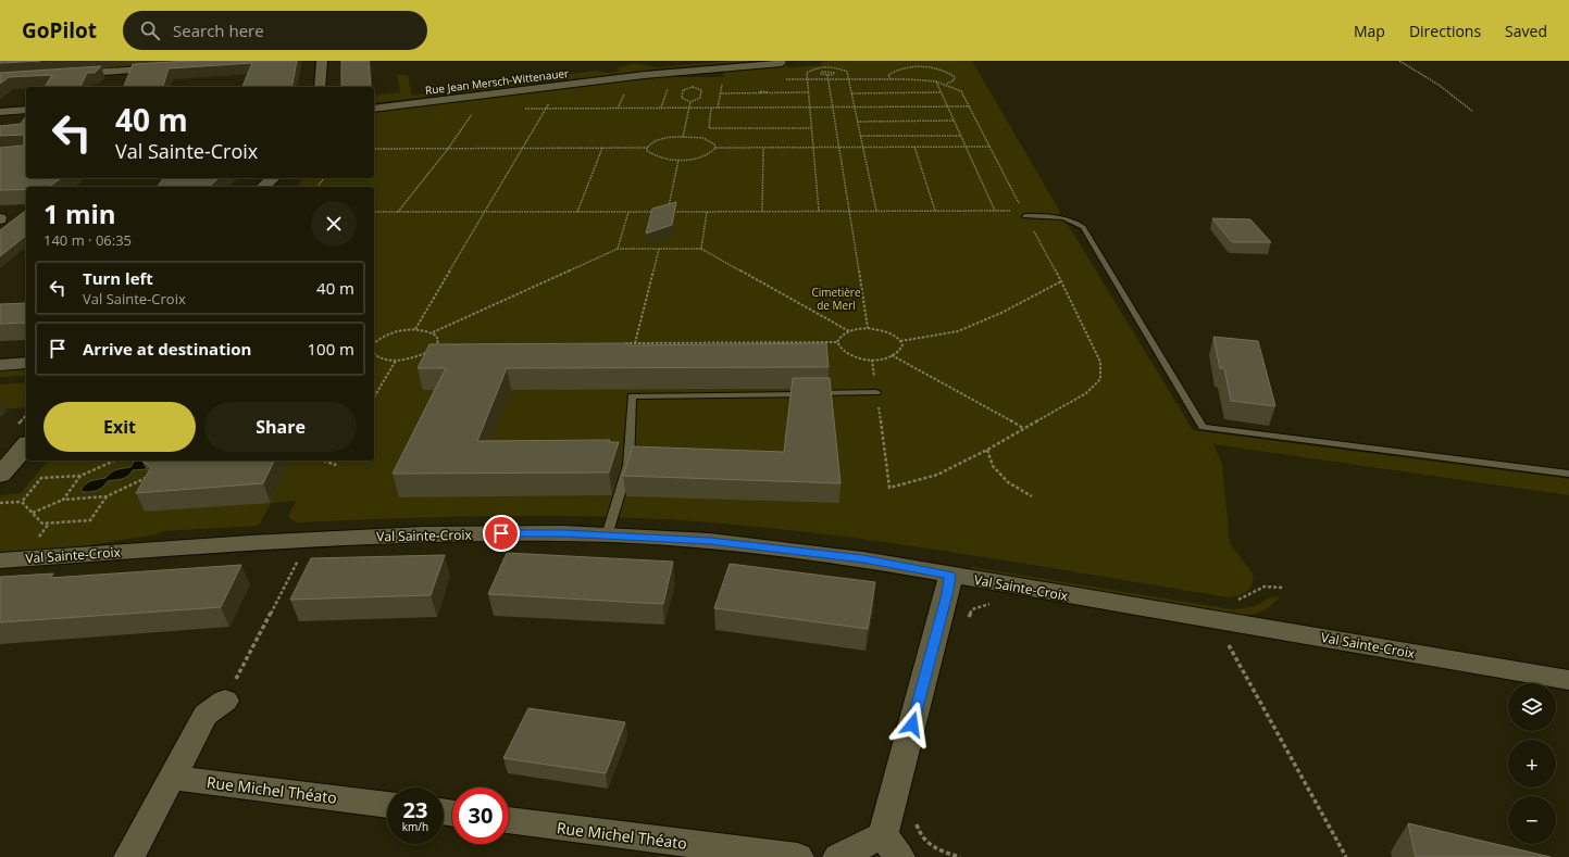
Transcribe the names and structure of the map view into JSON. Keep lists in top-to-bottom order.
{
  "streets": {
    "street": ["Rue Jean Mersch-Wittenauer", "Val Sainte-Croix", "Rue Michel Théato"]
  },
  "parks": ["Cimetière de Merl"],
  "page": {
    "header": "GoPilot",
    "search": "Search here",
    "nav": ["Map", "Directions", "Saved"],
    "turn": ["40 m", "Val Sainte-Croix"],
    "heading": ["1 min", "140 m · 06:35"],
    "list": [
      {
        "name": "Turn left",
        "note": "Val Sainte-Croix",
        "value": "40 m"
      },
      {
        "name": "Arrive at destination",
        "value": "100 m"
      }
    ],
    "buttons": ["Exit", "Share"],
    "map_buttons": ["+", "−"],
    "speed": "23 km/h",
    "limit": "30"
  }
}
